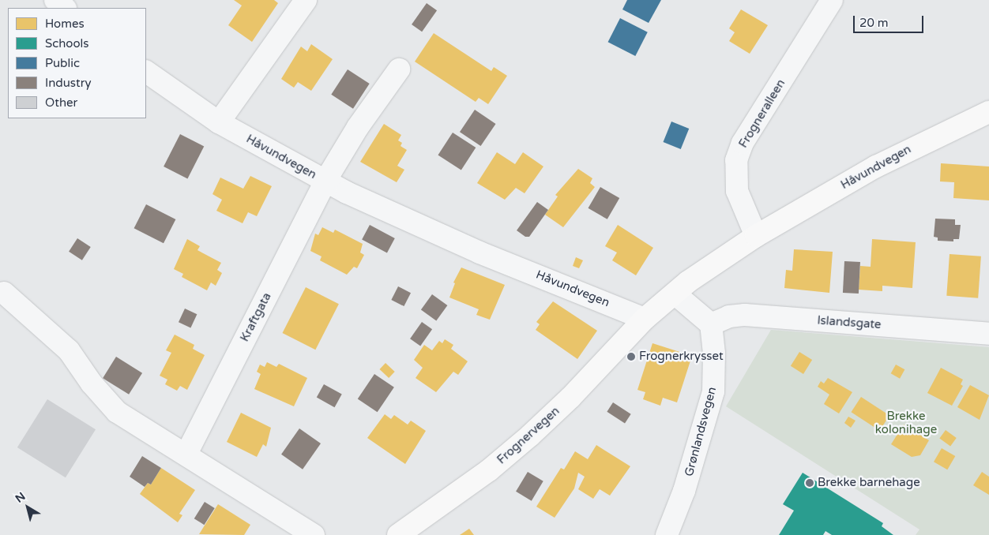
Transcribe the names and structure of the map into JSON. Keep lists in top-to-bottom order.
{
  "streets": {
    "main road": ["Håvundvegen", "Frognervegen"],
    "street": [
      "Frogneralleen",
      "Kraftgata",
      "Islandsgate",
      "Grønlandsvegen"
    ]
  },
  "crossings": [
    ["Frogneralleen", "Håvundvegen"],
    ["Håvundvegen", "Kraftgata"],
    ["Håvundvegen", "Frognervegen"],
    ["Islandsgate", "Grønlandsvegen"]
  ],
  "parks": ["Brekke kolonihage"],
  "places": ["Frognerkrysset", "Brekke barnehage"],
  "legend": [
    "Homes",
    "Schools",
    "Public",
    "Industry",
    "Other"
  ],
  "scale_bar": "20 m",
  "north": "top left"
}
